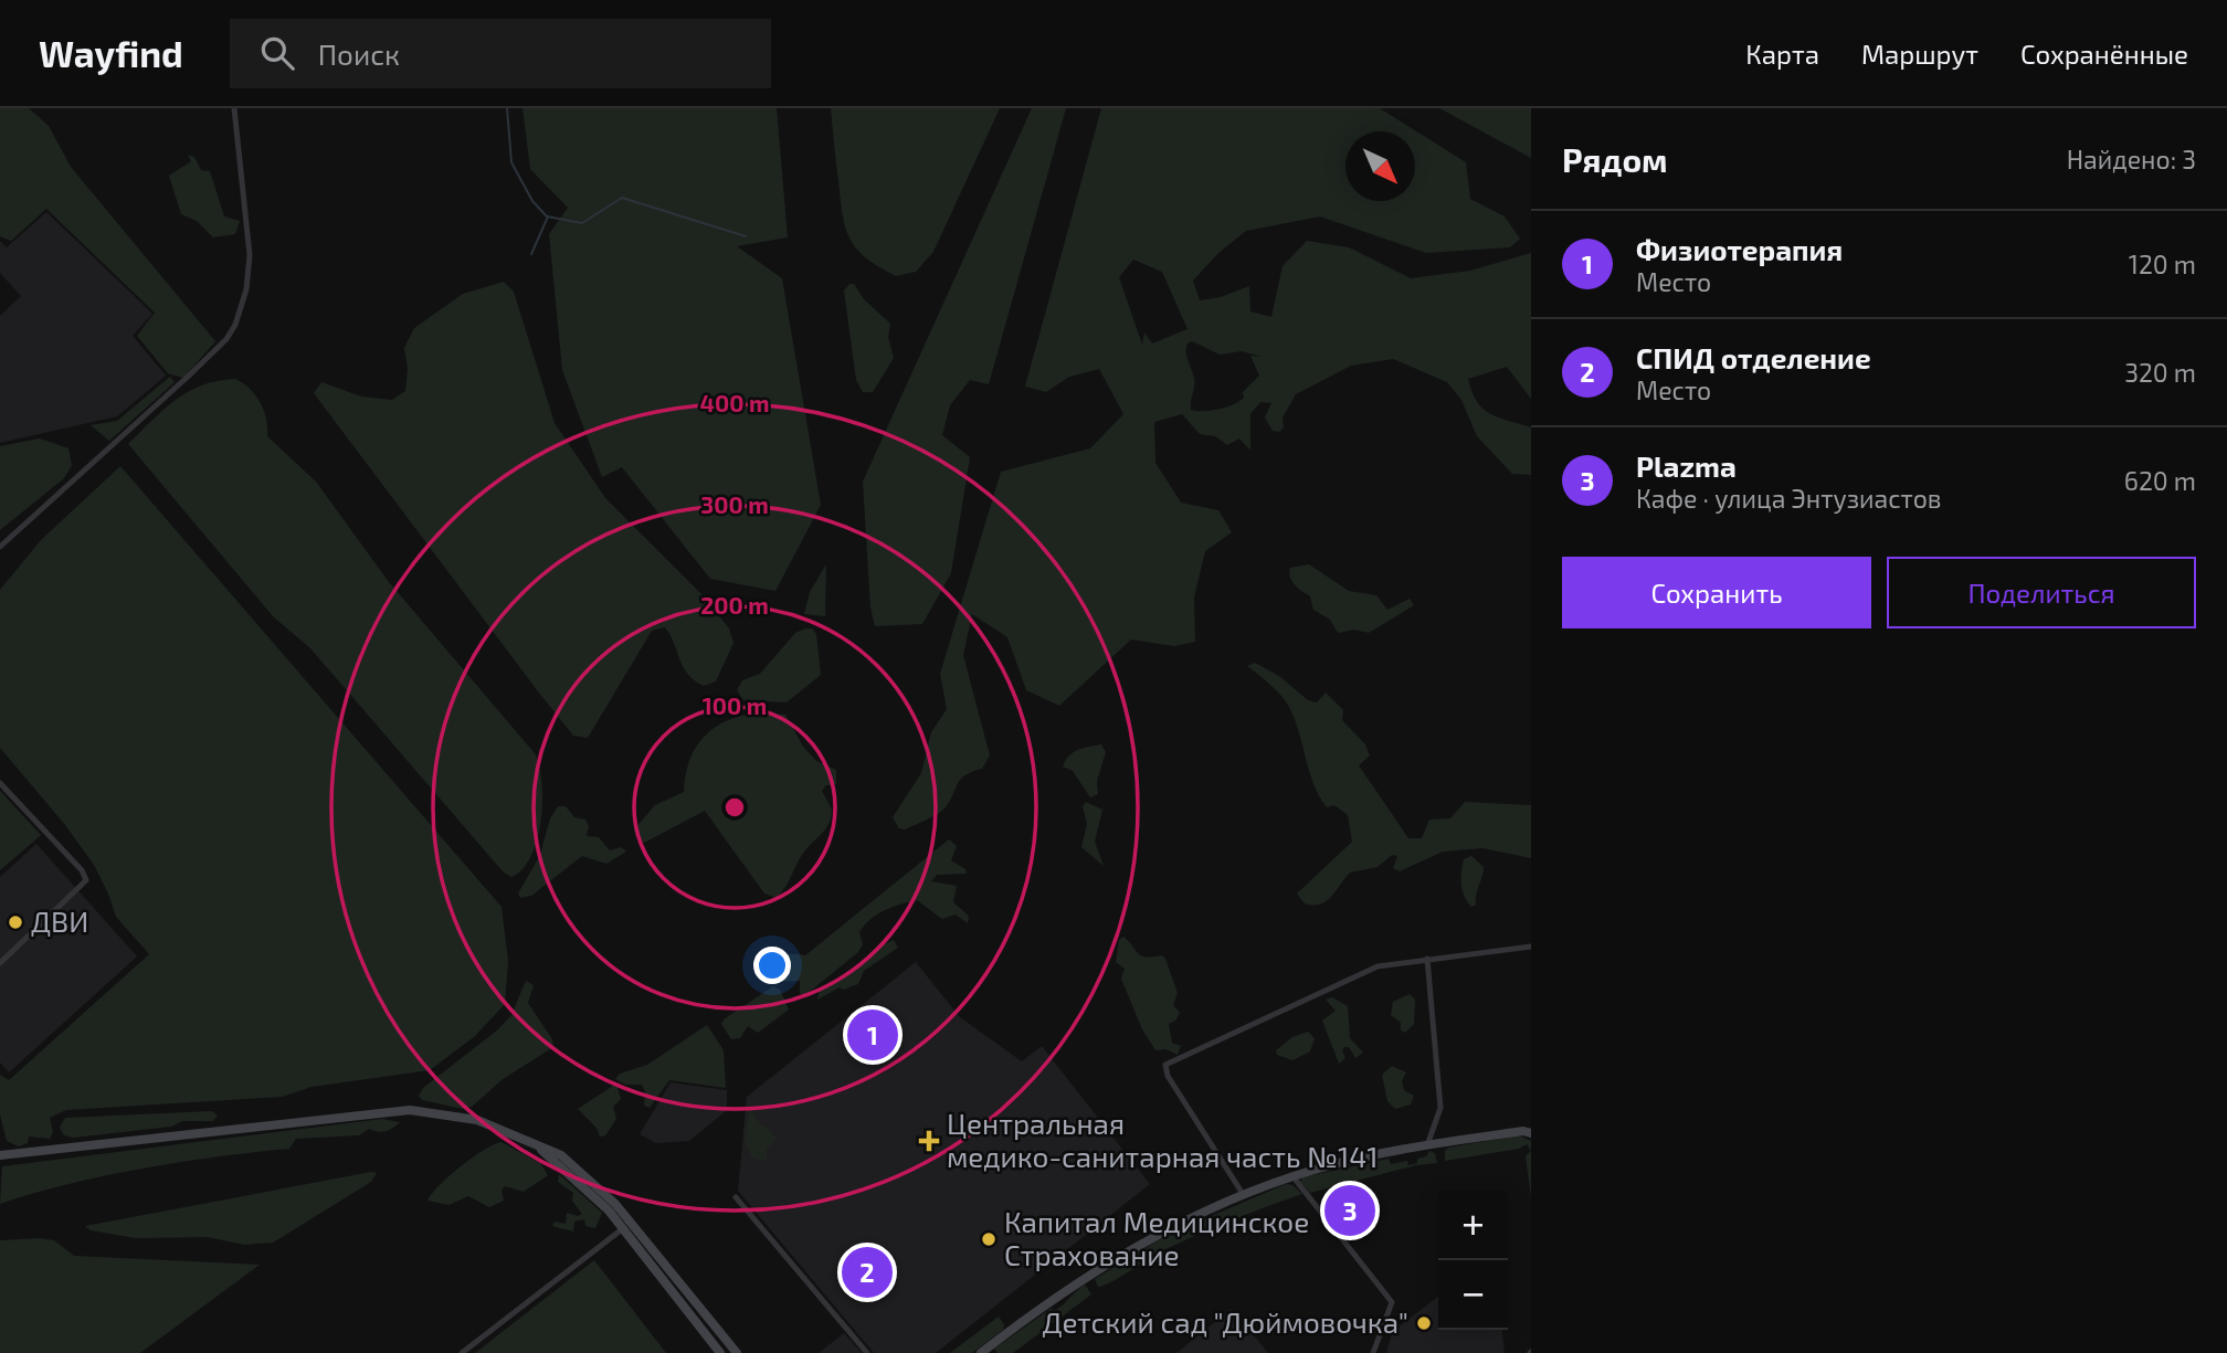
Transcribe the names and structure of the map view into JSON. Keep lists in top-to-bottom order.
{
  "places": {
    "other": ["ДВИ", "Капитал Медицинское Страхование", "Детский сад \"Дюймовочка\""],
    "health": ["Центральная медико-санитарная часть №141"]
  },
  "north": "bottom right",
  "page": {
    "header": "Wayfind",
    "search": "Поиск",
    "nav": ["Карта", "Маршрут", "Сохранённые"],
    "heading": ["Рядом", "Найдено: 3"],
    "list": [
      {
        "mark": "1",
        "name": "Физиотерапия",
        "note": "Место",
        "value": "120 m"
      },
      {
        "mark": "2",
        "name": "СПИД отделение",
        "note": "Место",
        "value": "320 m"
      },
      {
        "mark": "3",
        "name": "Plazma",
        "note": "Кафе · улица Энтузиастов",
        "value": "620 m"
      }
    ],
    "buttons": ["Сохранить", "Поделиться"],
    "pins": ["1", "3", "2"],
    "map_buttons": ["+", "−"]
  },
  "rings": [
    "400 m",
    "300 m",
    "200 m",
    "100 m"
  ]
}
